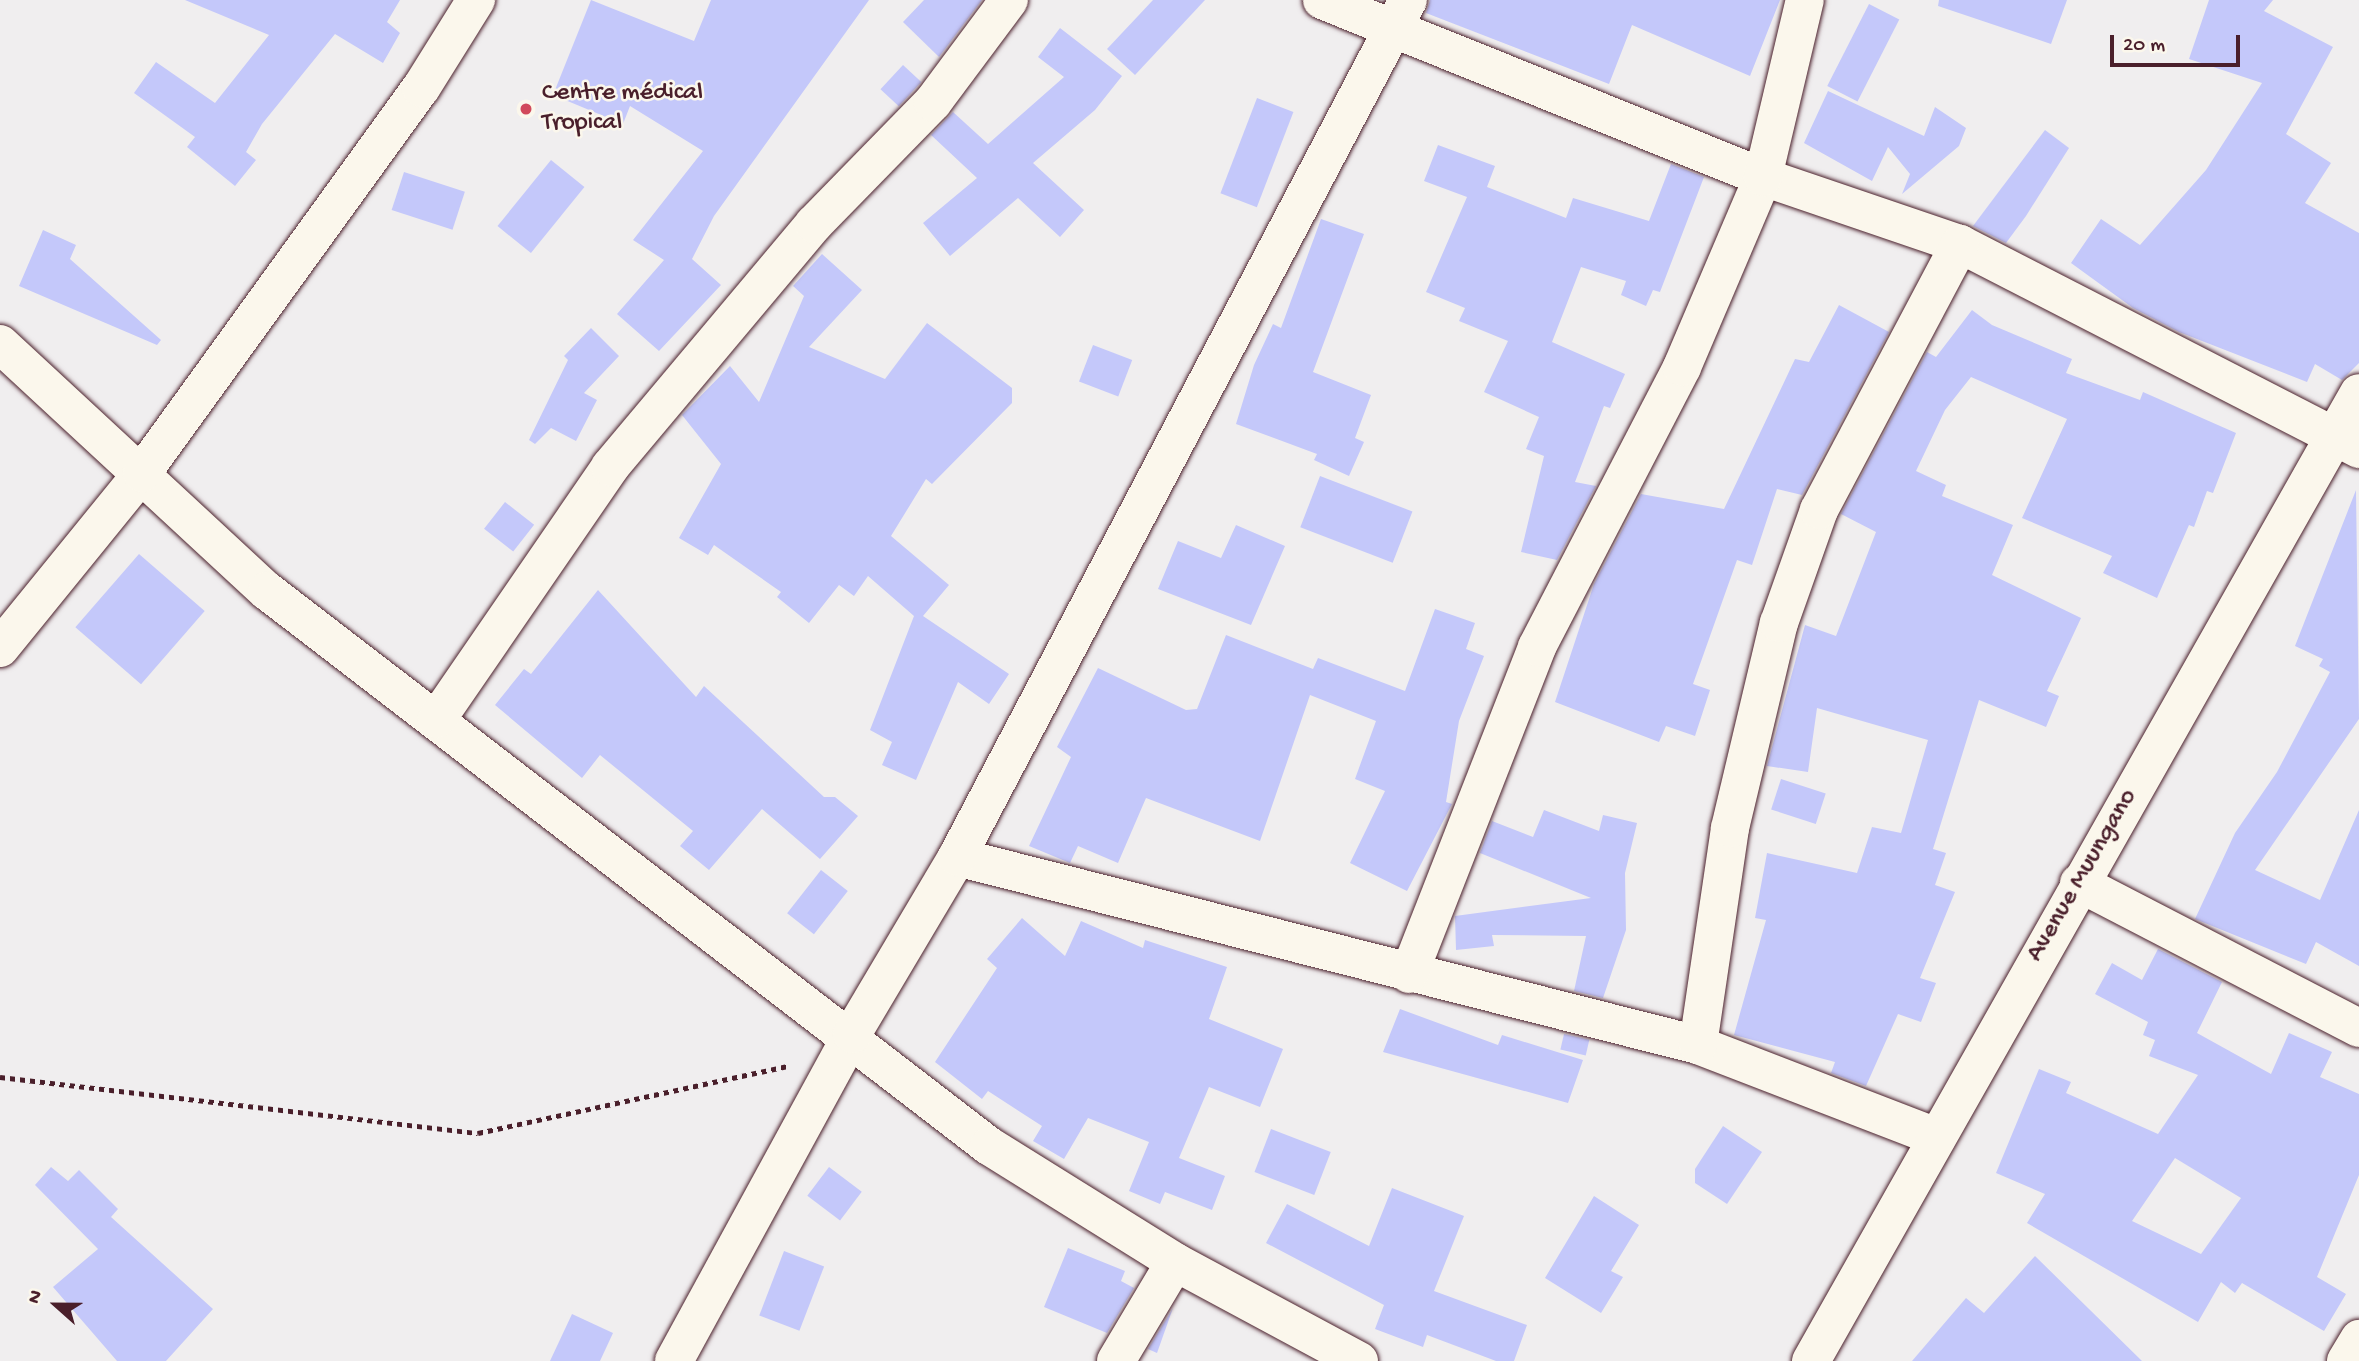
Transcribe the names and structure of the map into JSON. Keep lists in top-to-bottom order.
{
  "streets": {
    "street": ["Avenue Muungano"]
  },
  "places": ["Centre médical Tropical"],
  "scale_bar": "20 m",
  "north": "left"
}
